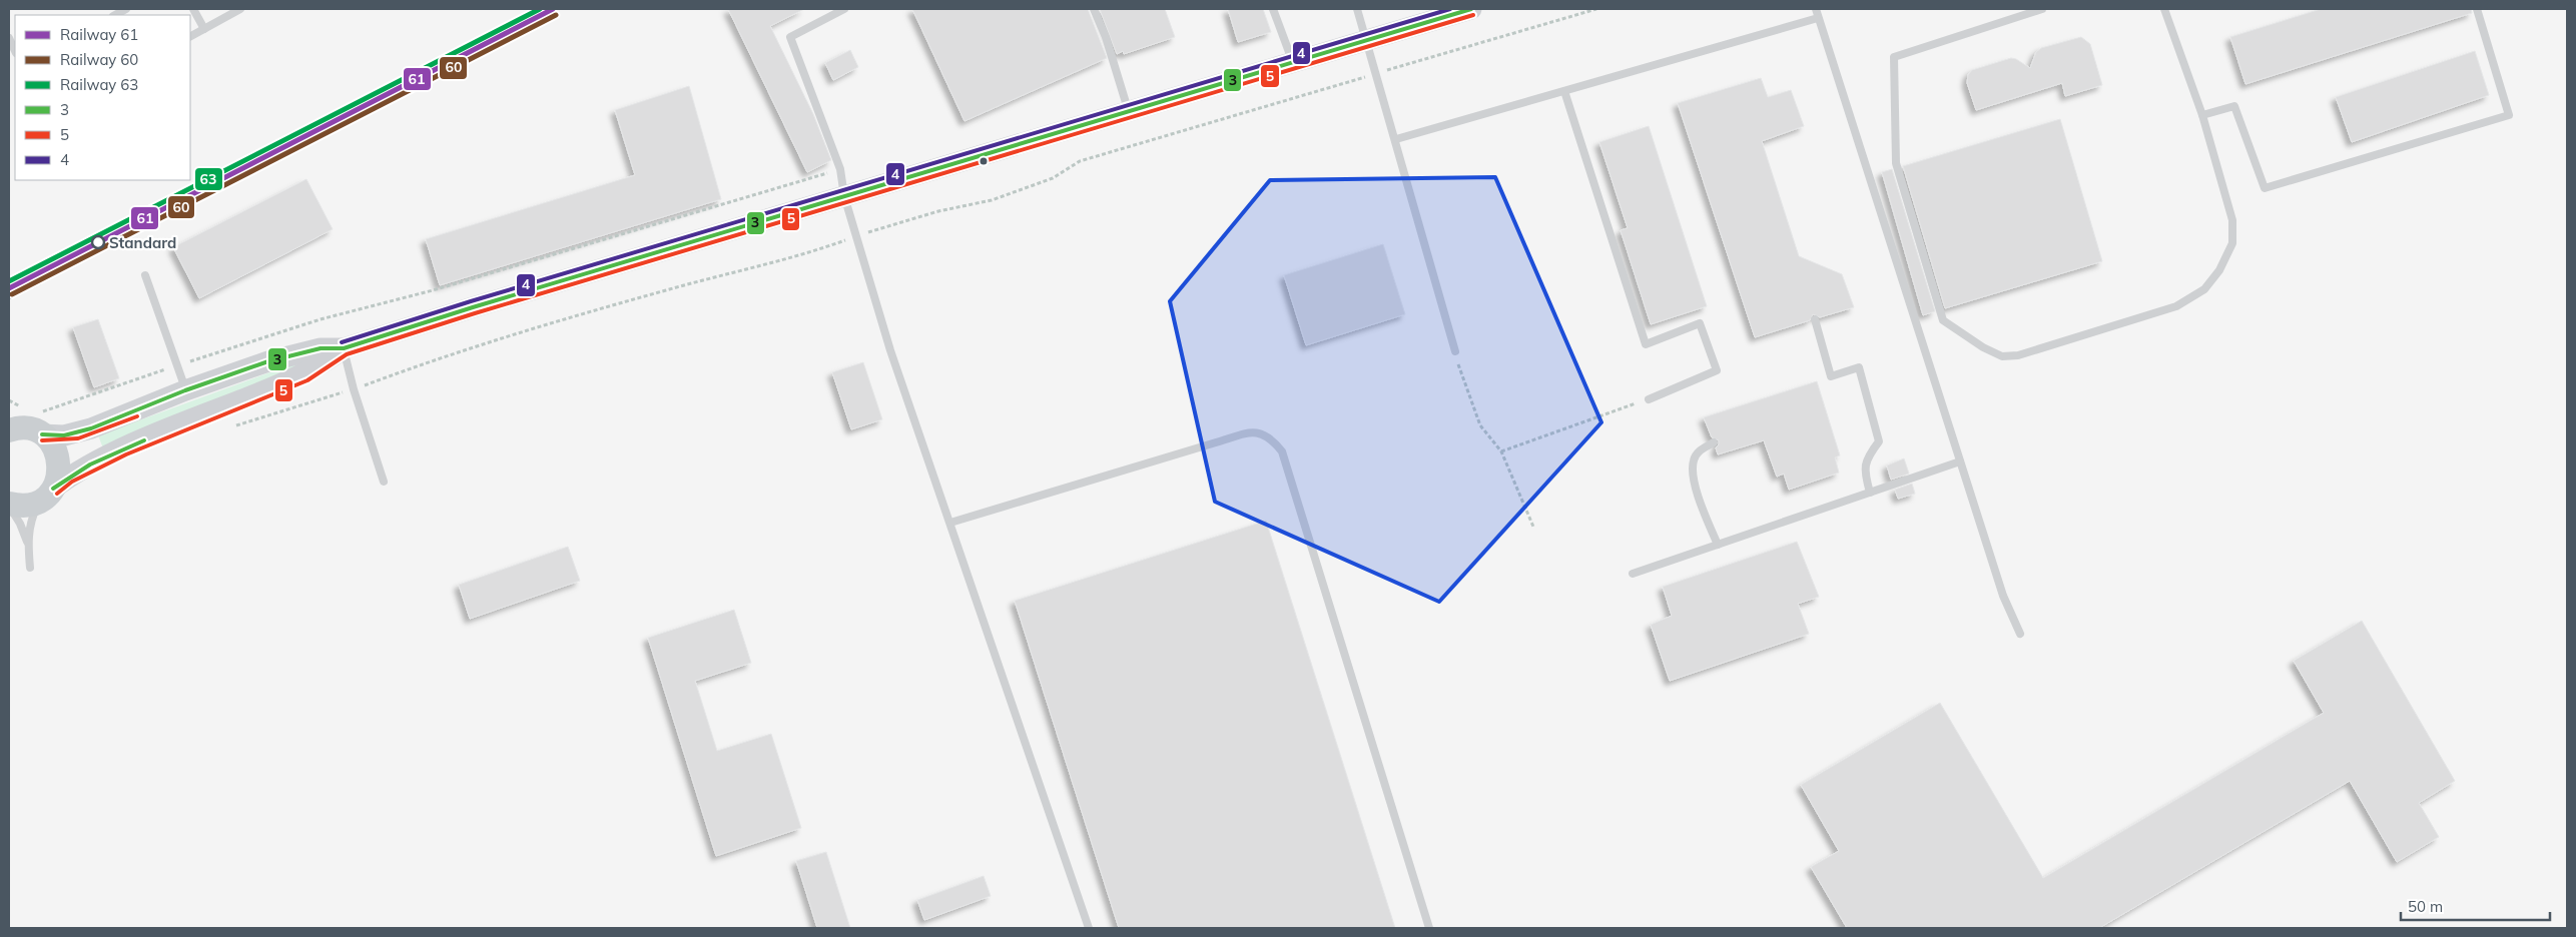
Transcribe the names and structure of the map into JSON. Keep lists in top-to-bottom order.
{
  "places": ["Standard"],
  "lines": [
    "rail line 61",
    "rail line 63",
    "transit line 3",
    "transit line 4",
    "rail line 60",
    "transit line 5"
  ],
  "legend": [
    "Railway 61",
    "Railway 60",
    "Railway 63",
    "3",
    "5",
    "4"
  ],
  "scale_bar": "50 m"
}
